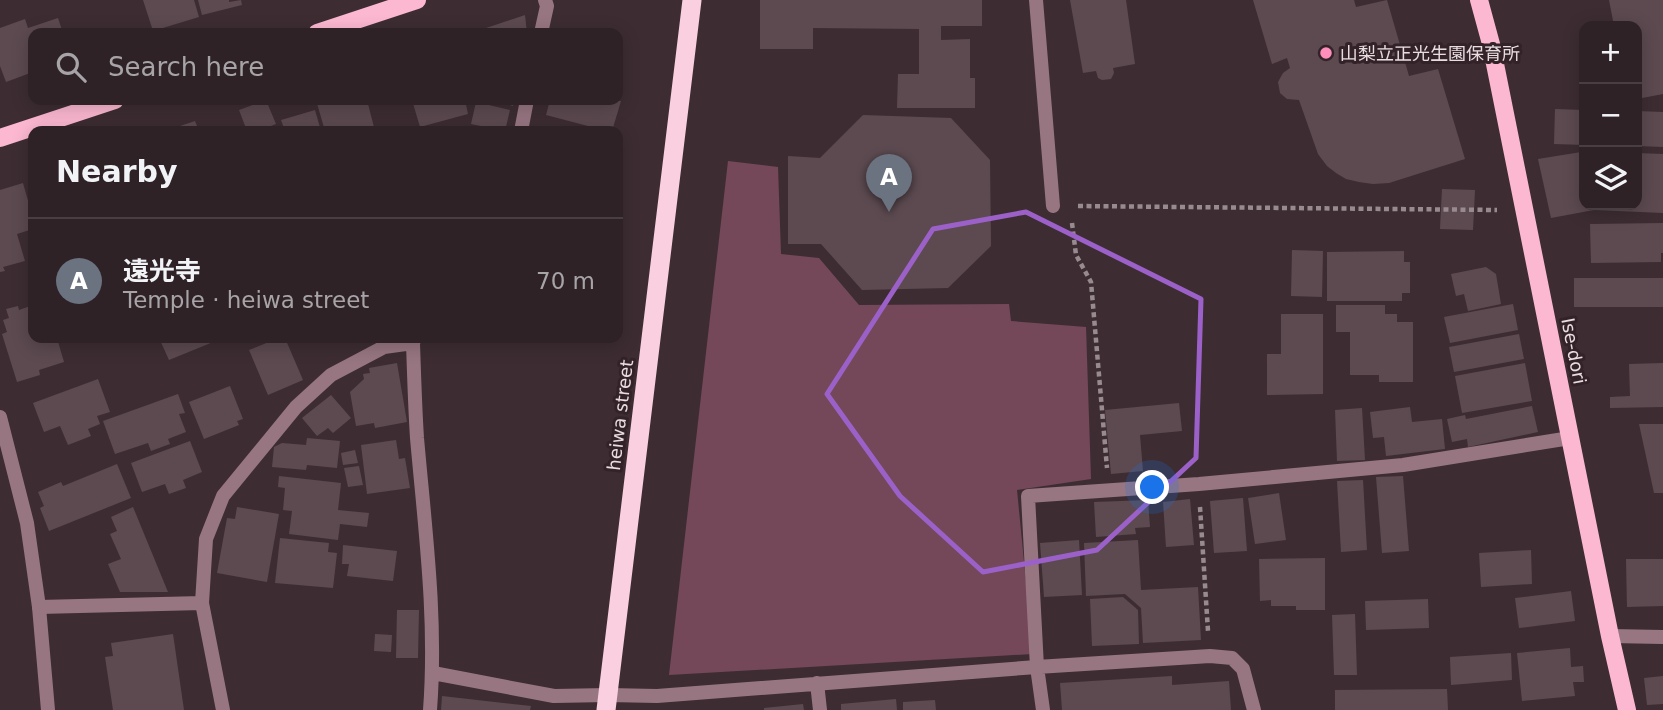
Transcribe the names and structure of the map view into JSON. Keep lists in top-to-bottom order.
{
  "streets": {
    "highway": ["heiwa street"],
    "main road": ["Ise-dori"]
  },
  "places": ["山梨立正光生園保育所"],
  "page": {
    "map_buttons": ["+", "−"],
    "search": "Search here",
    "heading": "Nearby",
    "pins": "A",
    "list": [
      {
        "mark": "A",
        "name": "遠光寺",
        "note": "Temple · heiwa street",
        "value": "70 m"
      }
    ]
  }
}
